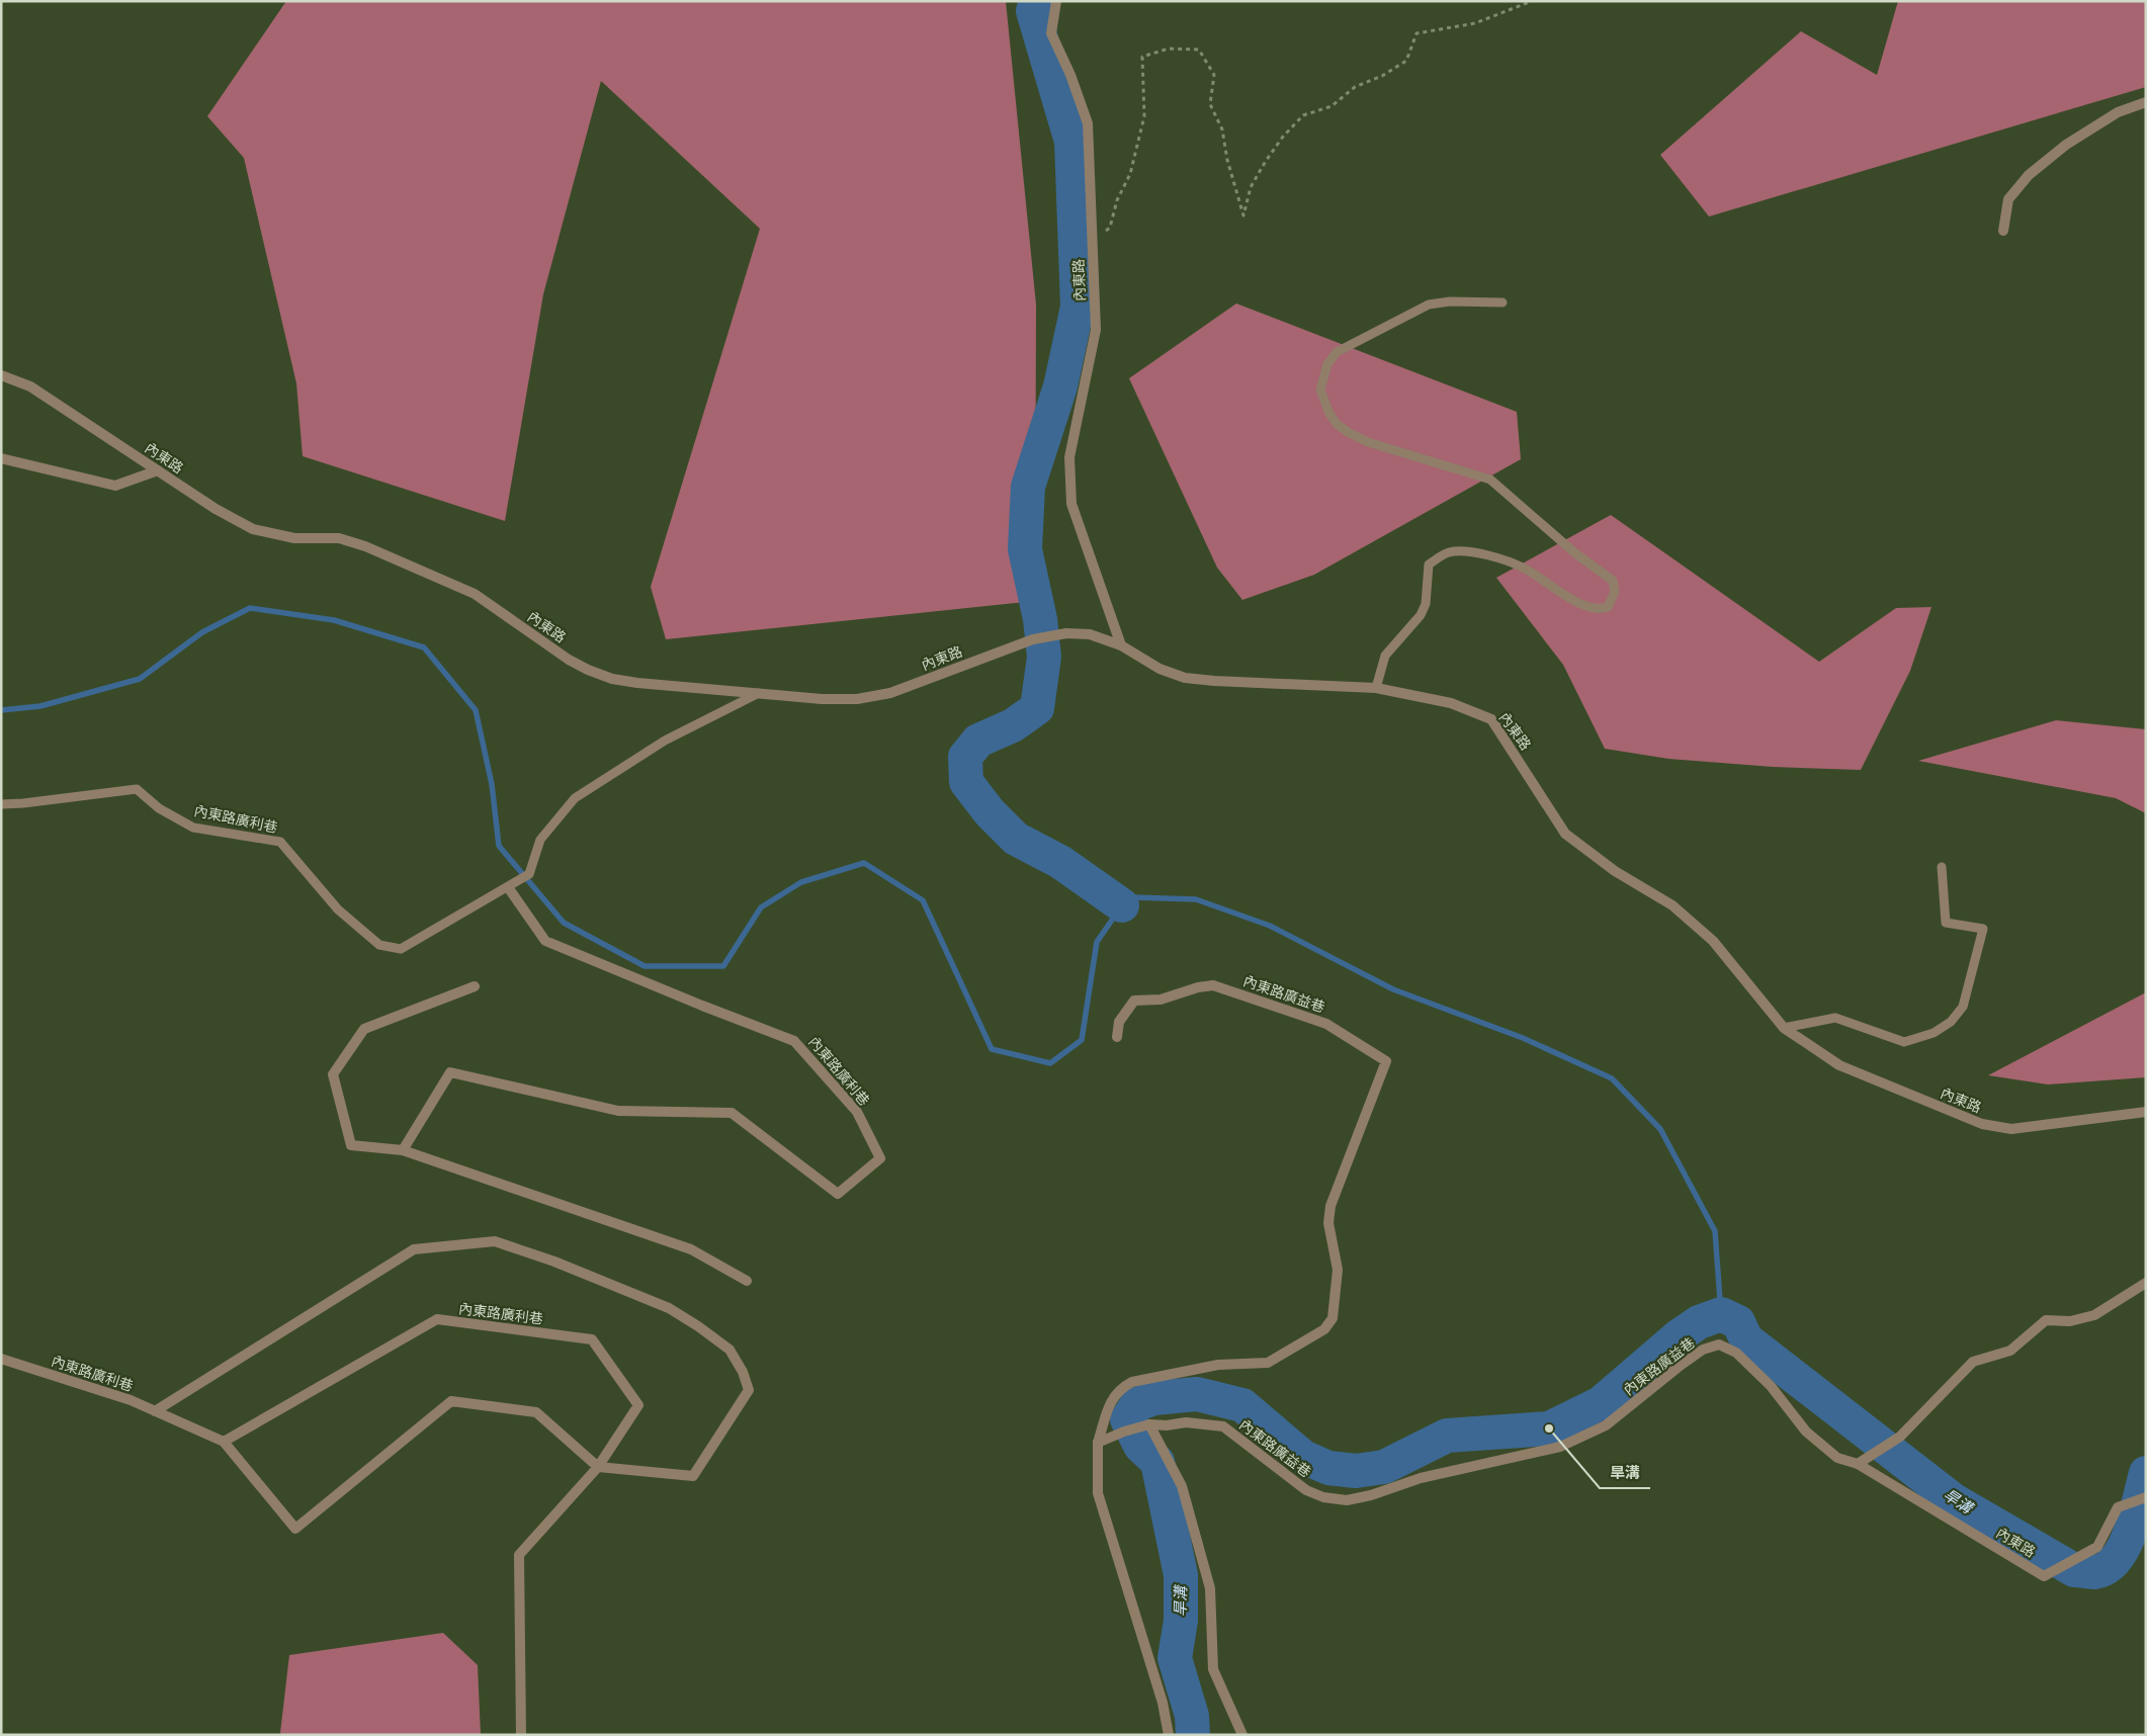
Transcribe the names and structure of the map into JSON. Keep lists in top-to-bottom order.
{
  "streets": {
    "street": ["內東路", "內東路廣利巷", "內東路廣益巷"]
  },
  "crossings": [
    ["內東路", "內東路廣利巷"],
    ["內東路", "內東路廣益巷"]
  ],
  "water": ["旱溝"],
  "places": ["旱溝"]
}
